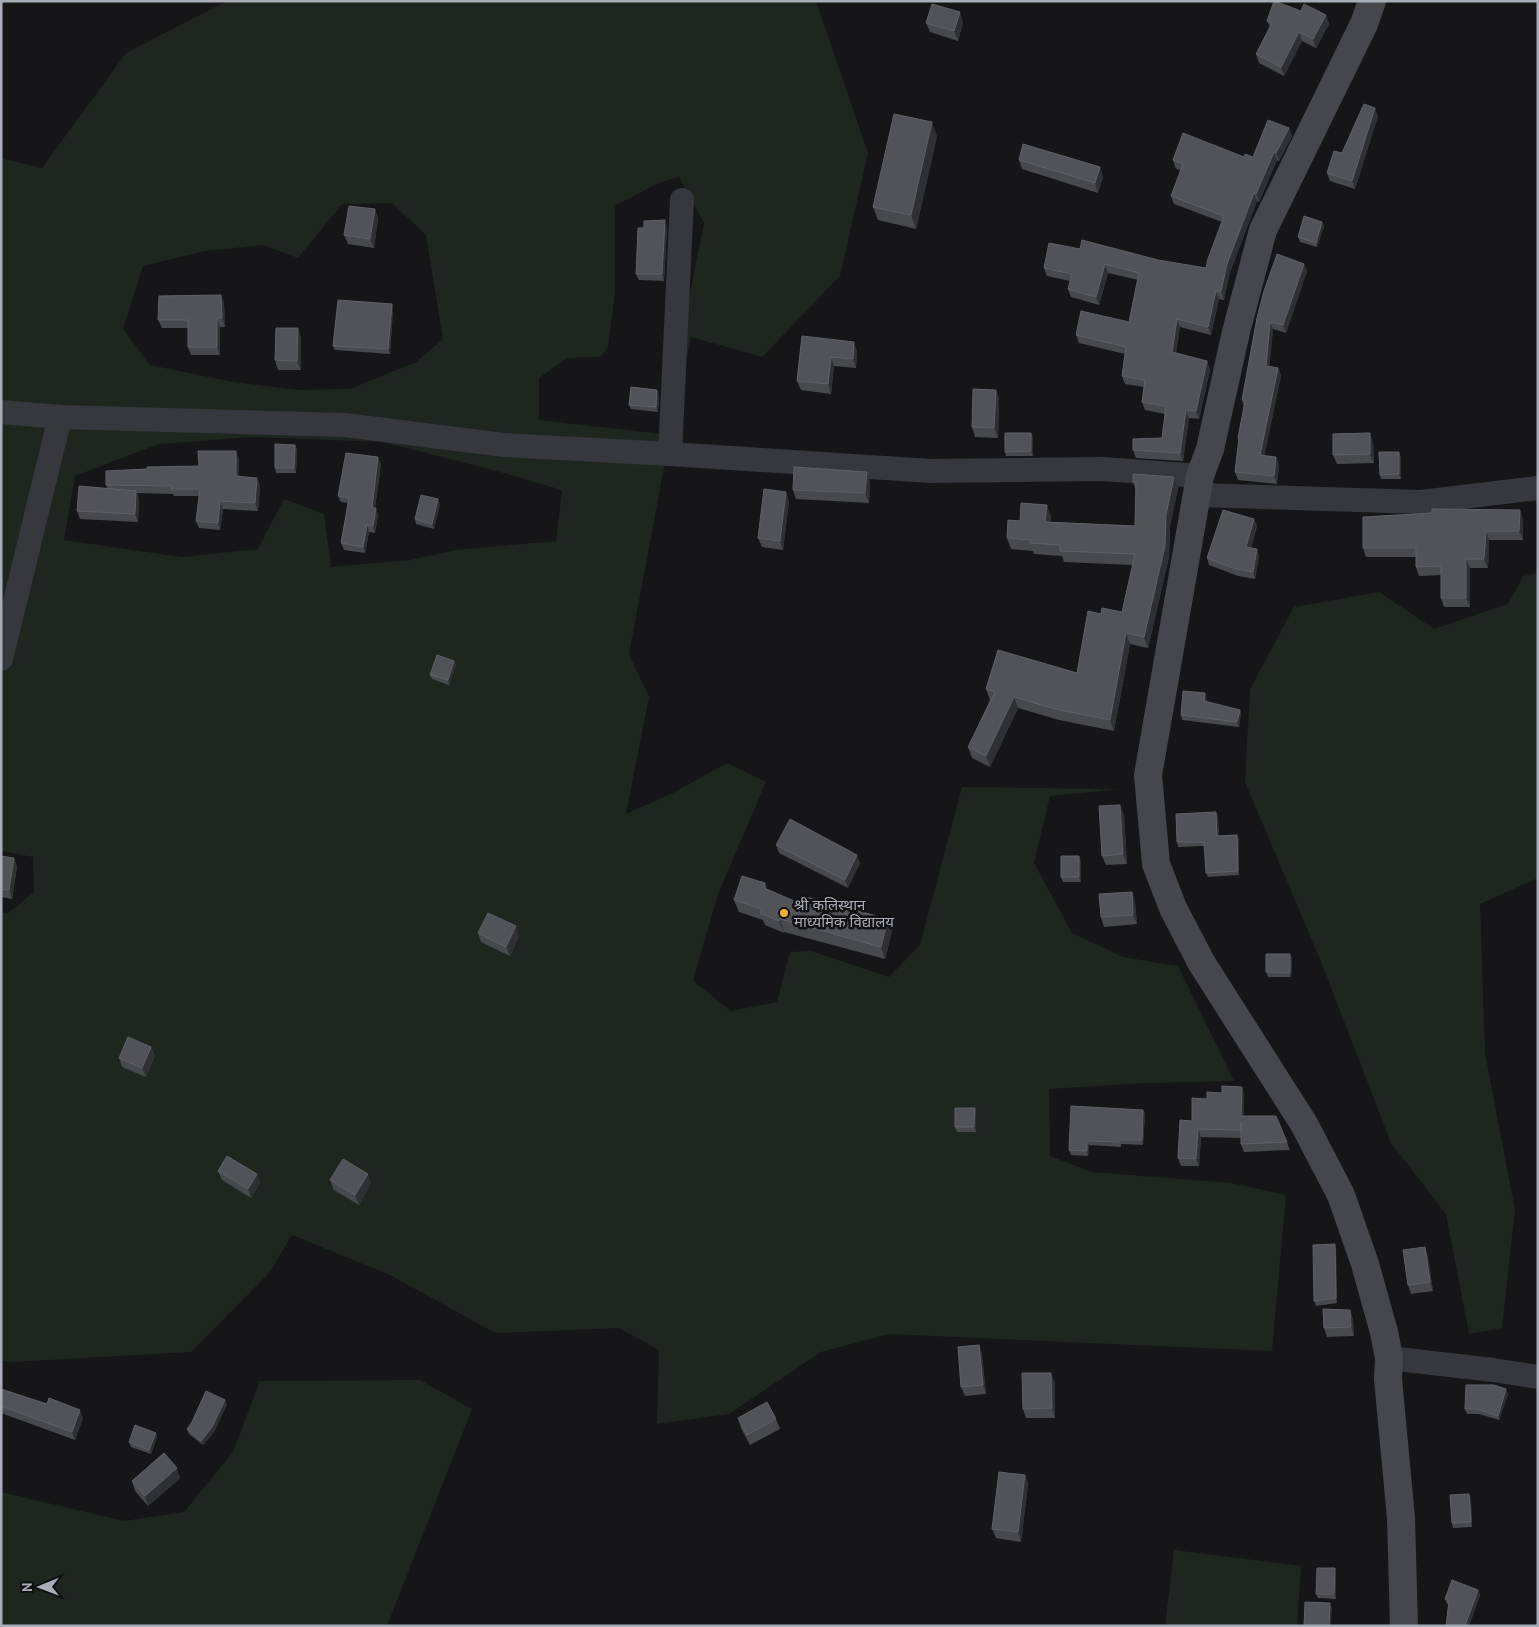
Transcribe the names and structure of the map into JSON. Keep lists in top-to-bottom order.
{
  "places": ["श्री कलिस्थान माध्यमिक विद्यालय"],
  "north": "left"
}
